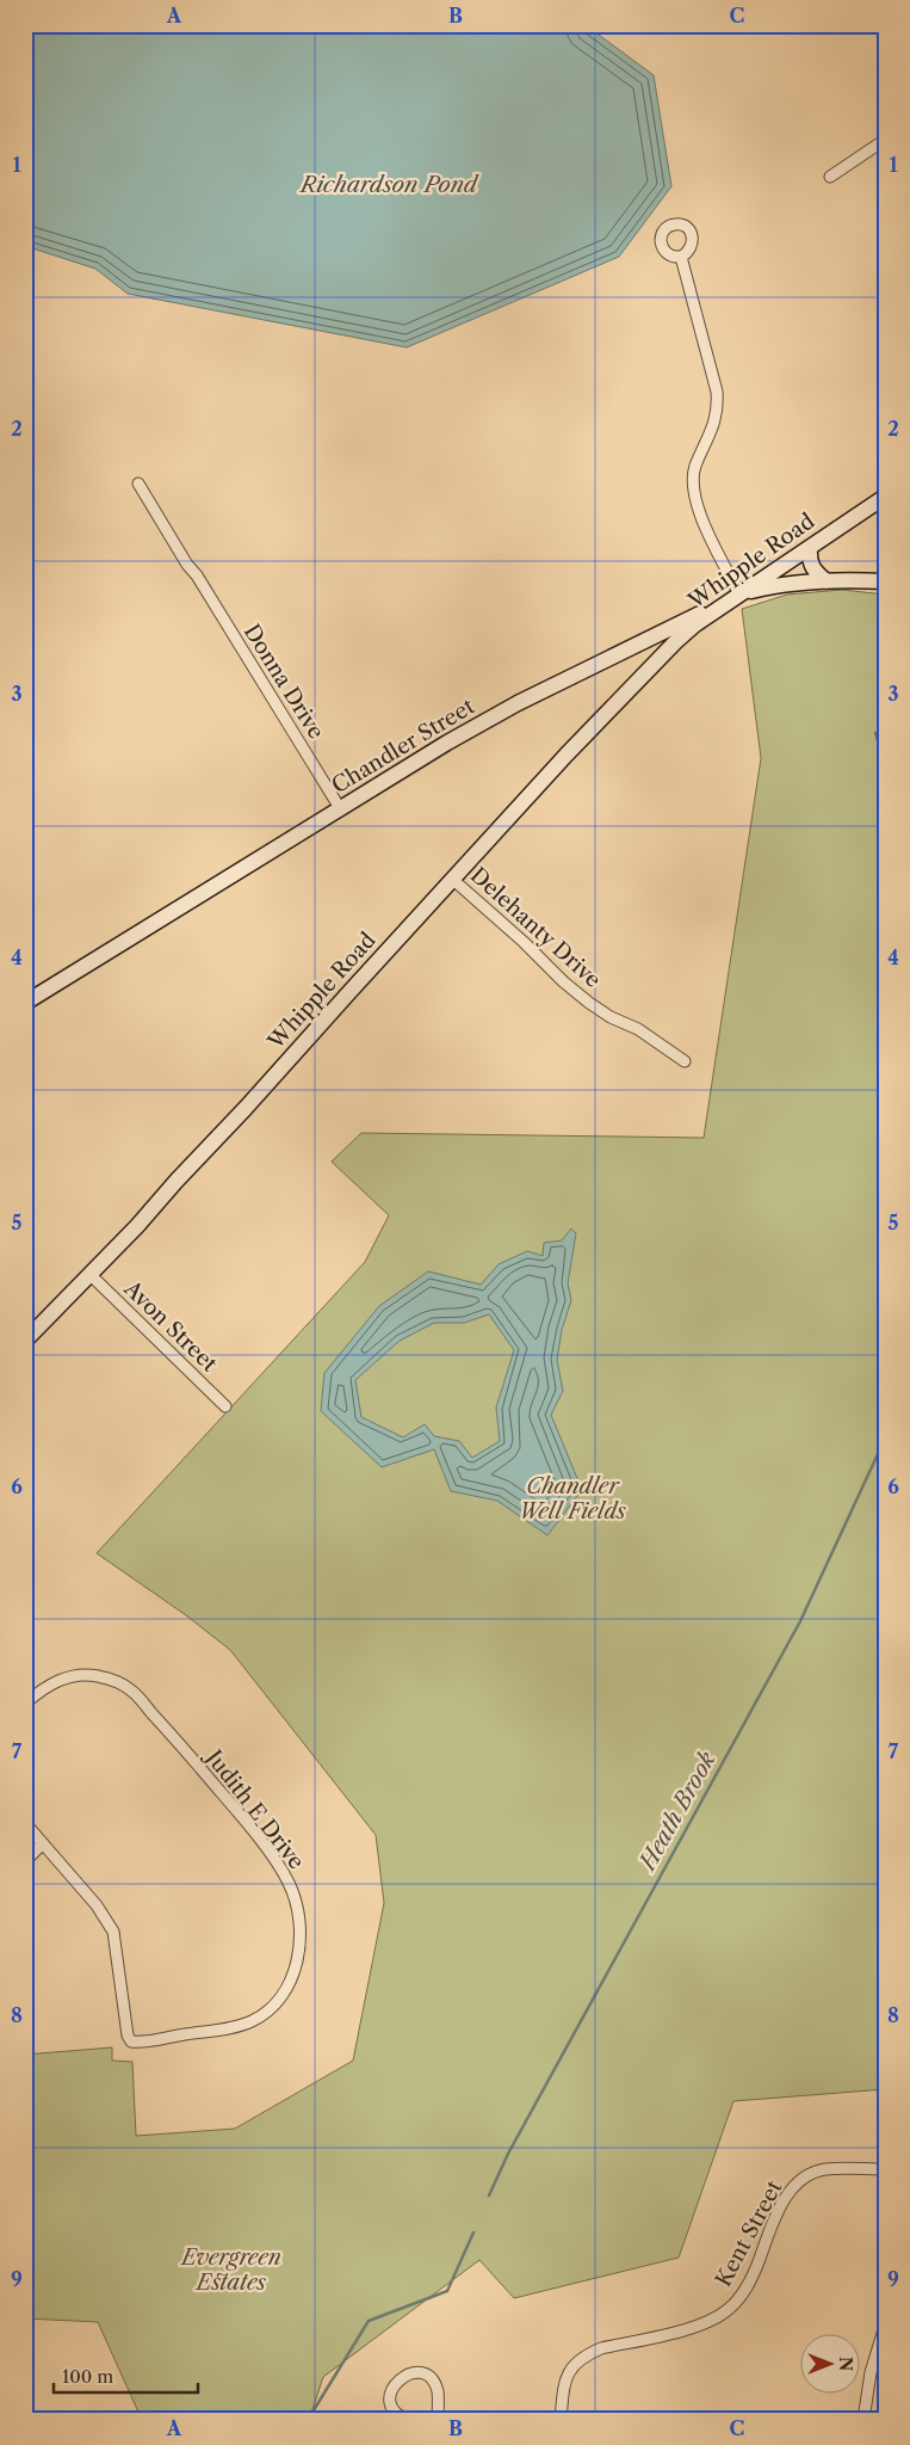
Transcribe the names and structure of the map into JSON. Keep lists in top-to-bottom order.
{
  "streets": {
    "main road": ["Whipple Road", "Chandler Street"],
    "street": [
      "Donna Drive",
      "Delehanty Drive",
      "Avon Street",
      "Judith E Drive",
      "Kent Street"
    ]
  },
  "crossings": [
    ["Whipple Road", "Chandler Street"],
    ["Whipple Road", "Delehanty Drive"],
    ["Whipple Road", "Avon Street"],
    ["Donna Drive", "Chandler Street"]
  ],
  "water": ["Richardson Pond", "Heath Brook"],
  "parks": ["Chandler Well Fields", "Evergreen Estates"],
  "scale_bar": "100 m",
  "north": "right",
  "grid": {
    "columns": ["A", "B", "C"],
    "rows": [
      "1",
      "2",
      "3",
      "4",
      "5",
      "6",
      "7",
      "8",
      "9"
    ]
  }
}
